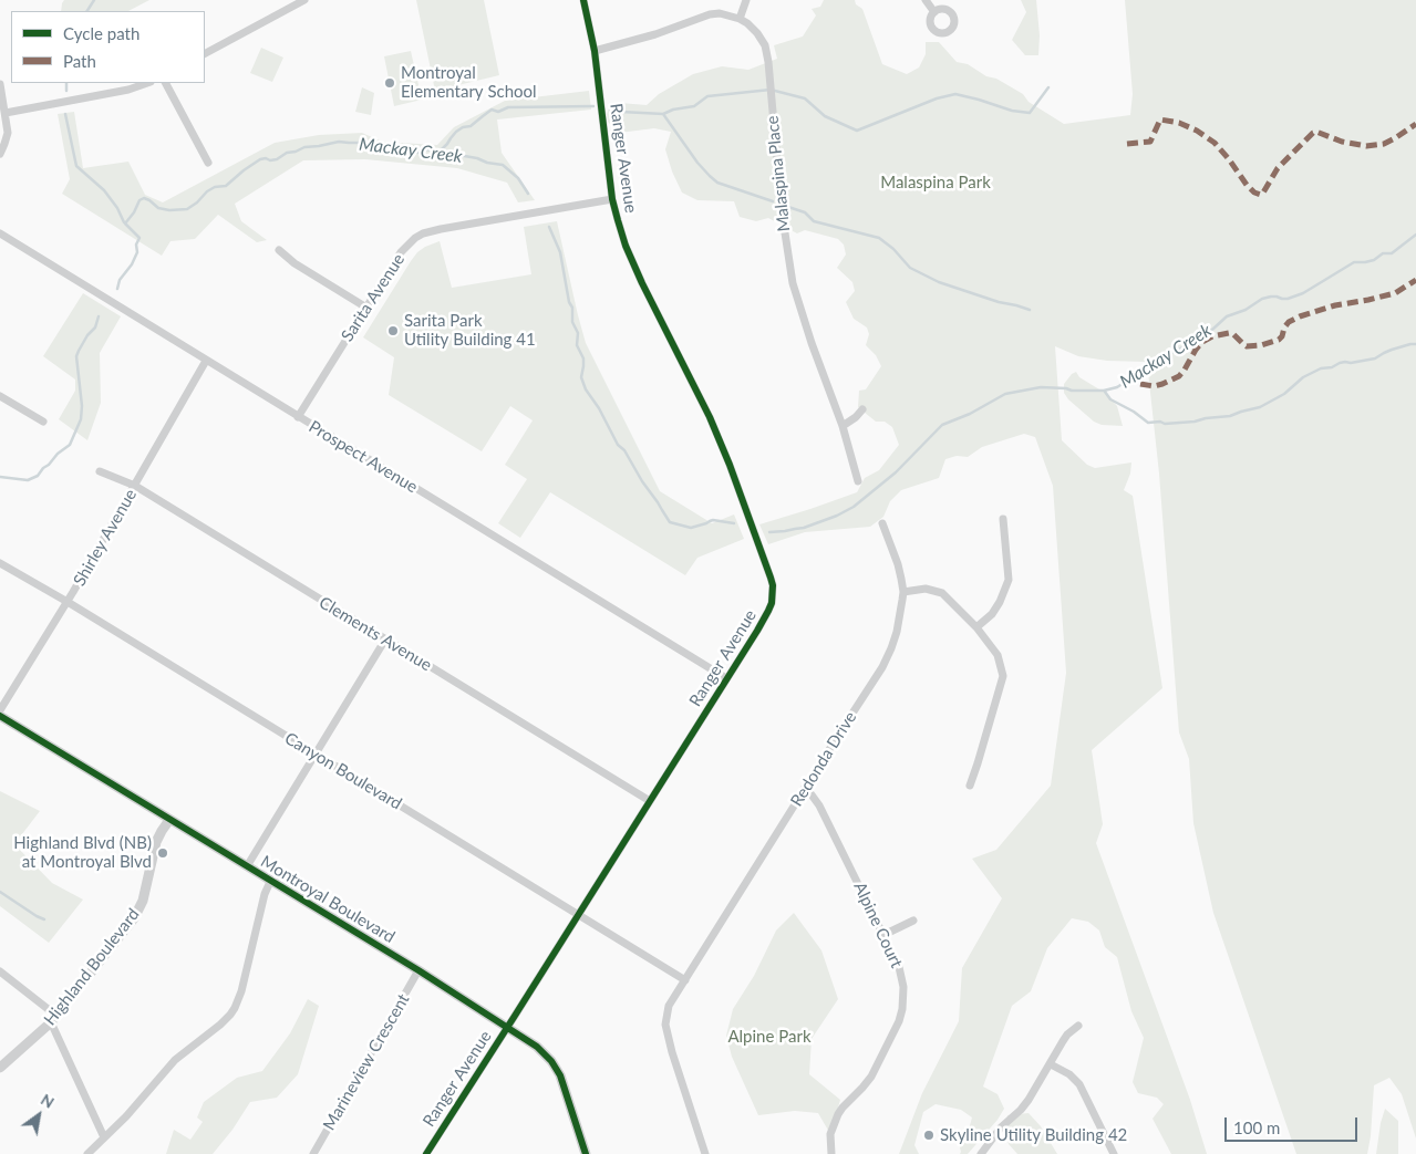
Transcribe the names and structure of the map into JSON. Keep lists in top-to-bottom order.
{
  "streets": {
    "street": [
      "Ranger Avenue",
      "Malaspina Place",
      "Sarita Avenue",
      "Prospect Avenue",
      "Shirley Avenue",
      "Clements Avenue",
      "Redonda Drive",
      "Canyon Boulevard",
      "Montroyal Boulevard",
      "Alpine Court",
      "Highland Boulevard",
      "Marineview Crescent"
    ]
  },
  "crossings": [
    ["Ranger Avenue", "Sarita Avenue"],
    ["Ranger Avenue", "Prospect Avenue"],
    ["Ranger Avenue", "Clements Avenue"],
    ["Ranger Avenue", "Canyon Boulevard"],
    ["Ranger Avenue", "Montroyal Boulevard"],
    ["Sarita Avenue", "Prospect Avenue"],
    ["Prospect Avenue", "Shirley Avenue"],
    ["Shirley Avenue", "Clements Avenue"],
    ["Shirley Avenue", "Canyon Boulevard"],
    ["Redonda Drive", "Canyon Boulevard"],
    ["Redonda Drive", "Alpine Court"],
    ["Montroyal Boulevard", "Highland Boulevard"],
    ["Montroyal Boulevard", "Marineview Crescent"]
  ],
  "water": ["Mackay Creek"],
  "parks": ["Malaspina Park", "Alpine Park"],
  "places": [
    "Montroyal Elementary School",
    "Sarita Park Utility Building 41",
    "Highland Blvd (NB) at Montroyal Blvd",
    "Skyline Utility Building 42"
  ],
  "legend": ["Cycle path", "Path"],
  "scale_bar": "100 m",
  "north": "top right"
}
